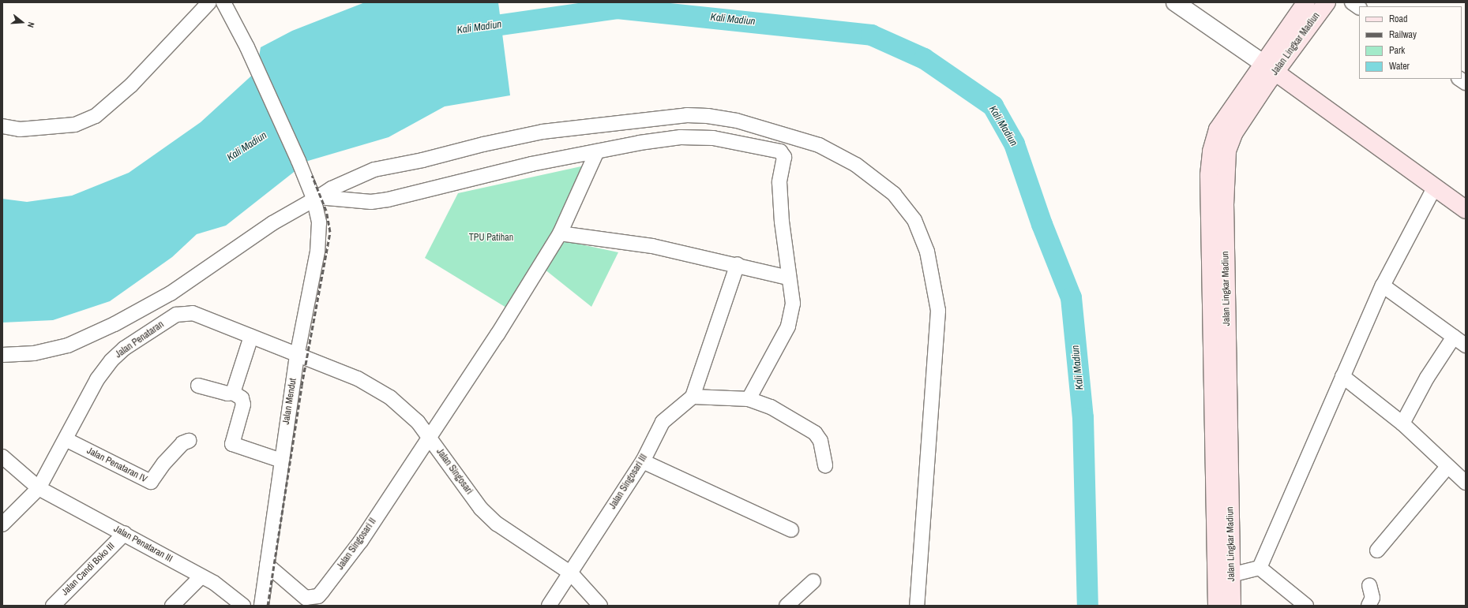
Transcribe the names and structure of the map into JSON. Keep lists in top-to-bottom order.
{
  "streets": {
    "main road": ["Jalan Lingkar Madiun"],
    "street": [
      "Jalan Penataran",
      "Jalan Mendut",
      "Jalan Penataran IV",
      "Jalan Singosari",
      "Jalan Singosari III",
      "Jalan Penataran III",
      "Jalan Singosari II",
      "Jalan Candi Boko III"
    ]
  },
  "crossings": [
    ["Jalan Penataran", "Jalan Mendut"],
    ["Jalan Penataran", "Jalan Penataran IV"],
    ["Jalan Penataran", "Jalan Singosari"],
    ["Jalan Penataran", "Jalan Penataran III"],
    ["Jalan Mendut", "Jalan Singosari"],
    ["Jalan Mendut", "Jalan Singosari II"],
    ["Jalan Singosari", "Jalan Singosari III"],
    ["Jalan Singosari", "Jalan Singosari II"],
    ["Jalan Penataran III", "Jalan Candi Boko III"]
  ],
  "water": ["Kali Madiun"],
  "parks": ["TPU Patihan"],
  "legend": [
    "Road",
    "Railway",
    "Park",
    "Water"
  ],
  "north": "right"
}
